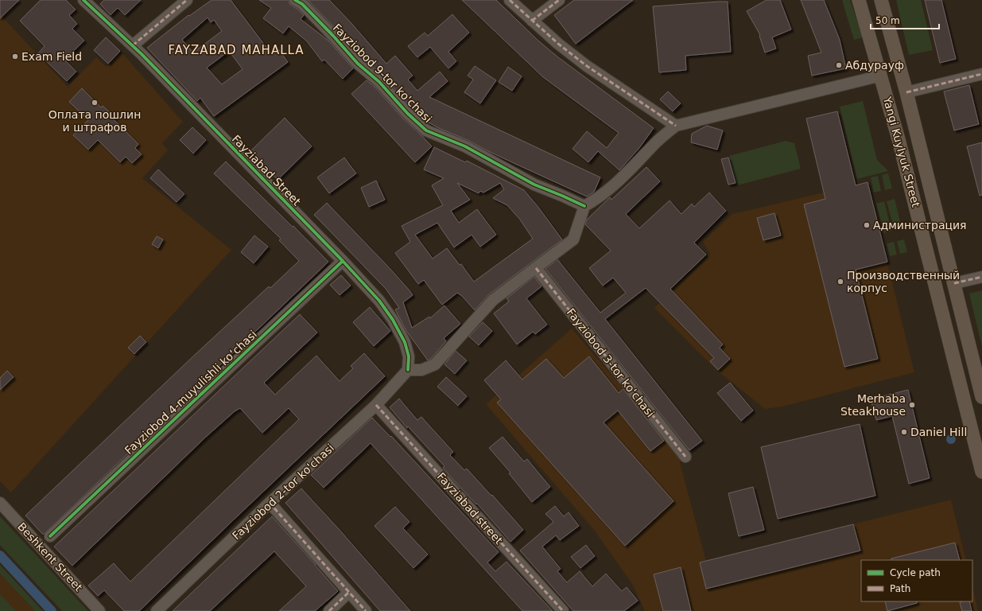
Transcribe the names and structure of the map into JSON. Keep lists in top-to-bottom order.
{
  "streets": {
    "main road": ["Yangi Kuylyuk Street"],
    "street": [
      "Fayziobod 9-tor ko'chasi",
      "Fayziabad Street",
      "Fayziobod 3-tor ko'chasi",
      "Fayziobod 4-muyulishli koʻchasi",
      "Fayziobod 2-tor ko'chasi",
      "Fayziabad street",
      "Beshkent Street"
    ]
  },
  "crossings": [
    ["Fayziabad Street", "Fayziobod 4-muyulishli koʻchasi"],
    ["Fayziabad Street", "Fayziobod 2-tor ko'chasi"],
    ["Fayziobod 2-tor ko'chasi", "Fayziabad street"]
  ],
  "districts": ["FAYZABAD MAHALLA"],
  "places": [
    "Exam Field",
    "Абдурауф",
    "Оплата пошлин и штрафов",
    "Администрация",
    "Производственный корпус",
    "Merhaba Steakhouse",
    "Daniel Hill"
  ],
  "legend": ["Cycle path", "Path"],
  "scale_bar": "50 m"
}
